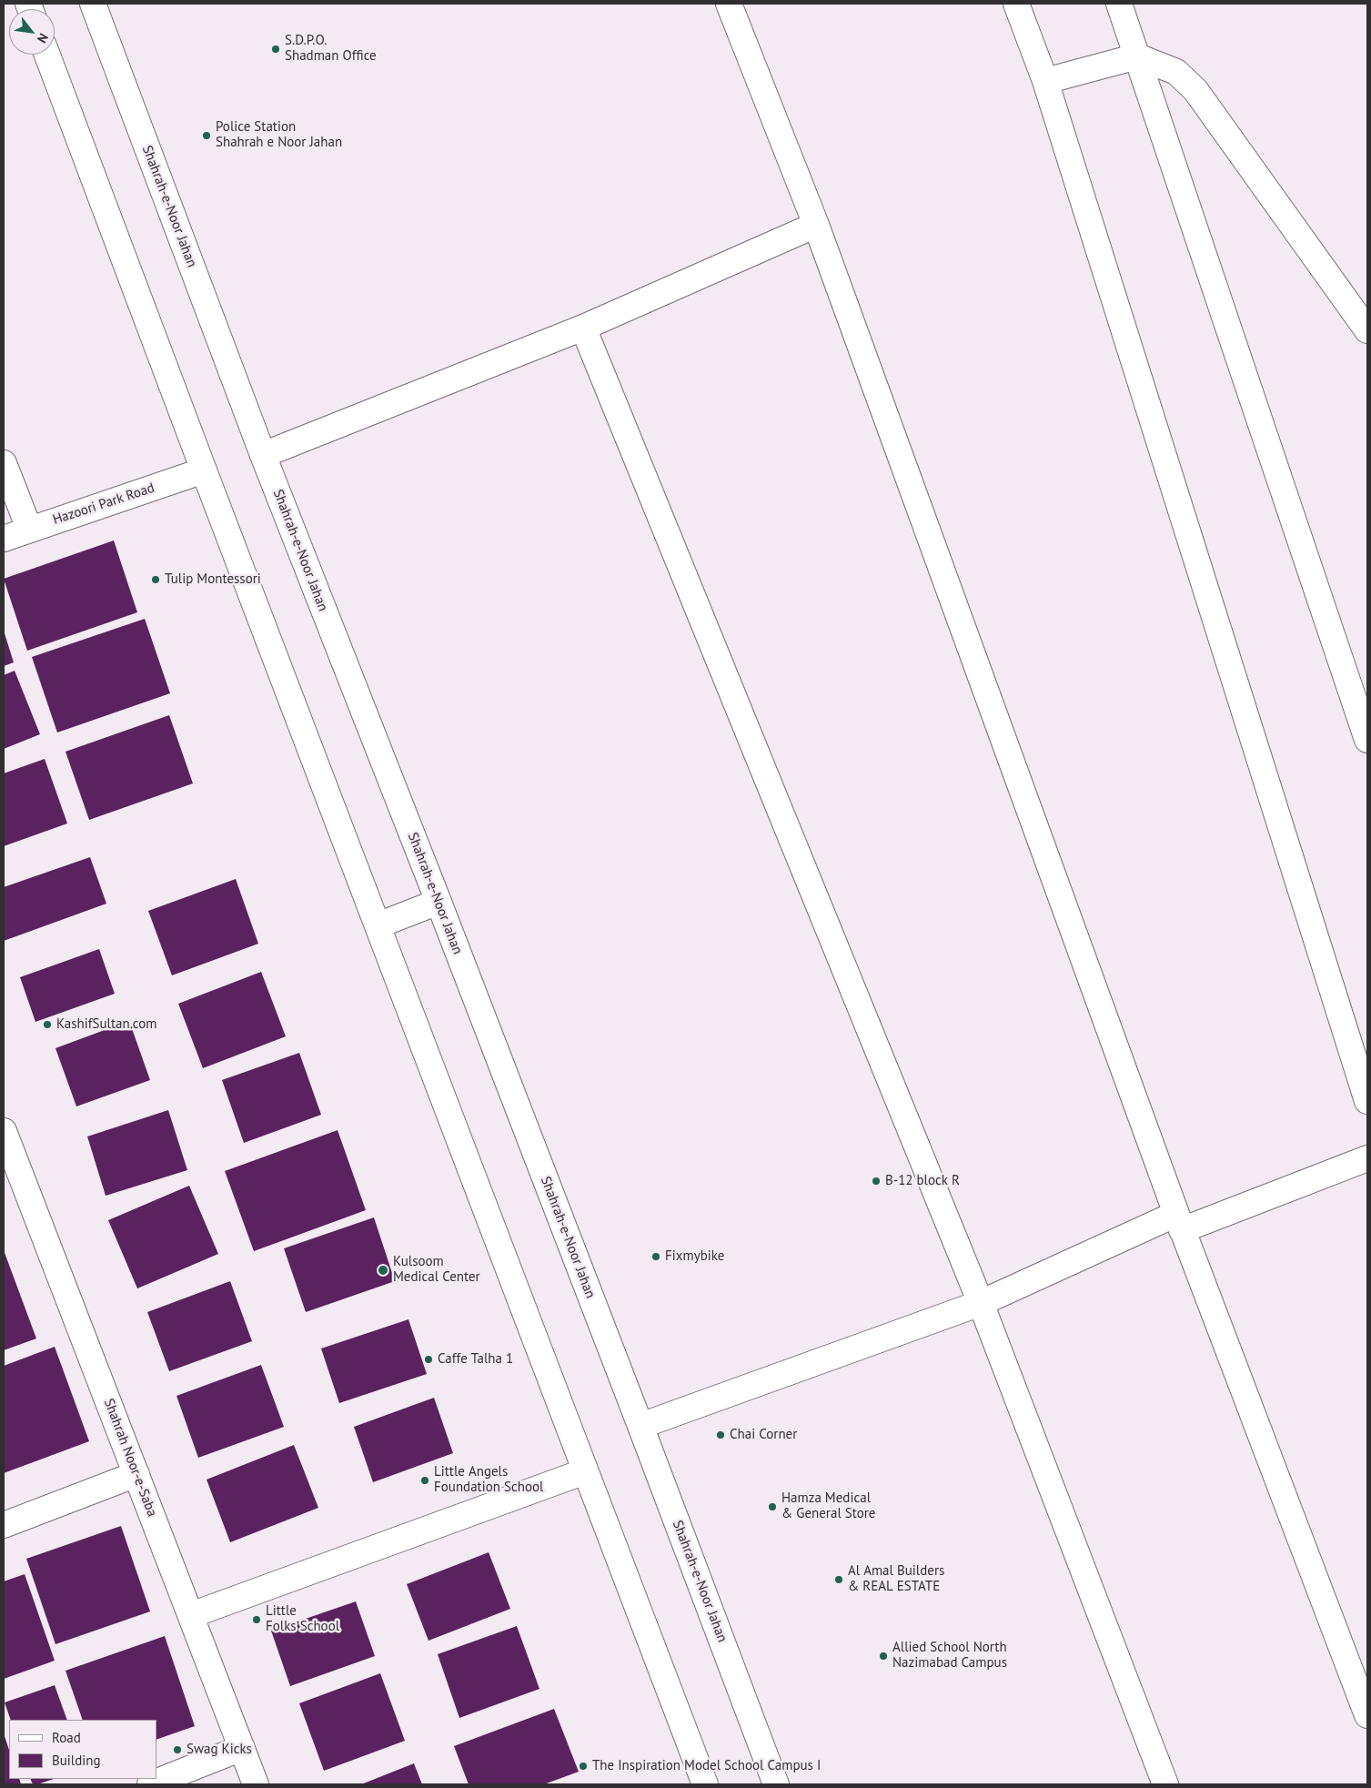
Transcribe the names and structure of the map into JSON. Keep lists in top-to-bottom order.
{
  "streets": {
    "street": ["Shahrah-e-Noor Jahan", "Hazoori Park Road", "Shahrah Noor-e-Saba"]
  },
  "places": [
    "S.D.P.O. Shadman Office",
    "Police Station Shahrah e Noor Jahan",
    "Tulip Montessori",
    "KashifSultan.com",
    "B-12 block R",
    "Fixmybike",
    "Kulsoom Medical Center",
    "Caffe Talha 1",
    "Chai Corner",
    "Little Angels Foundation School",
    "Hamza Medical & General Store",
    "Al Amal Builders & REAL ESTATE",
    "Little Folks School",
    "Allied School North Nazimabad Campus",
    "Swag Kicks",
    "The Inspiration Model School Campus I"
  ],
  "legend": ["Road", "Building"],
  "north": "bottom right"
}
